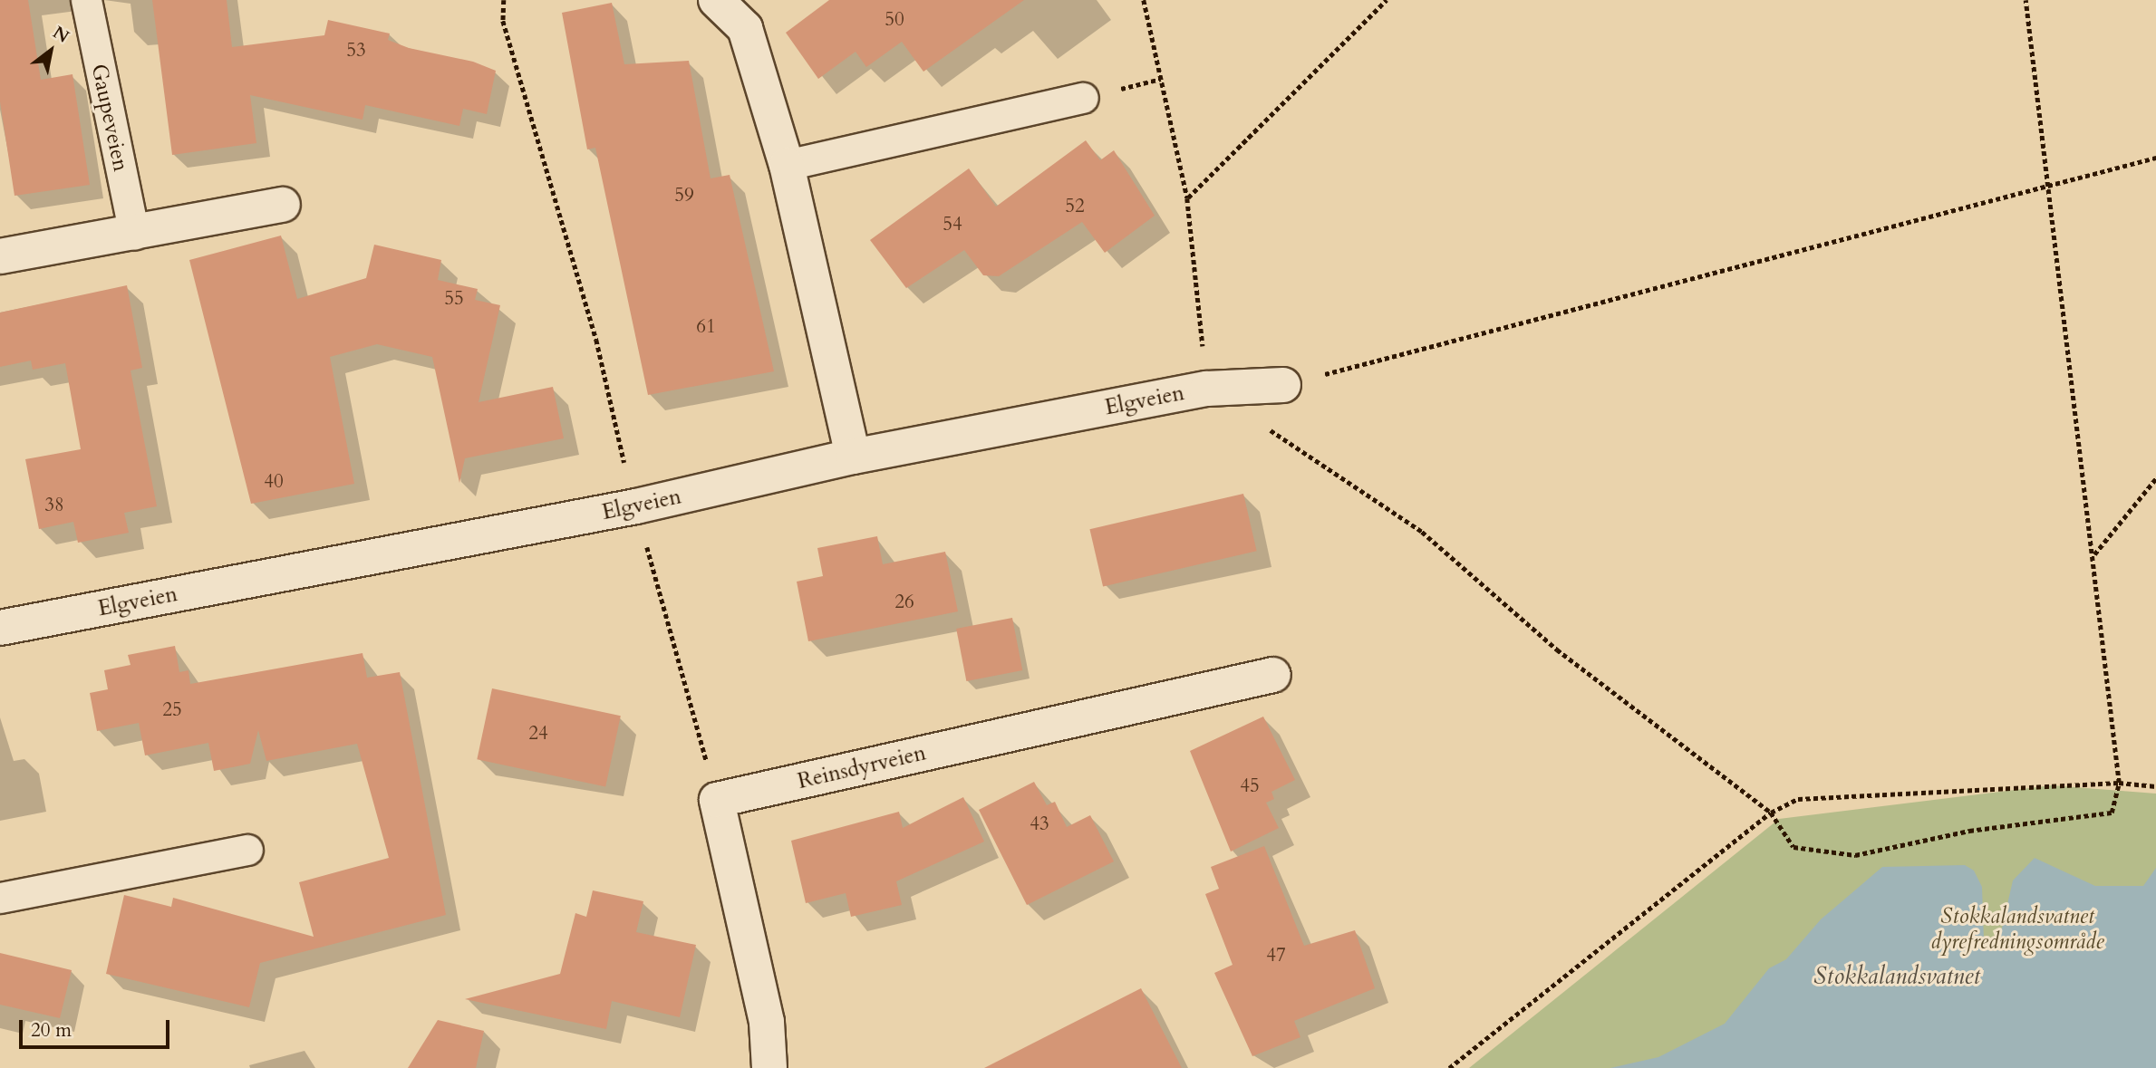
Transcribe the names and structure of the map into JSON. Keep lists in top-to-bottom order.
{
  "streets": {
    "street": ["Elgveien", "Reinsdyrveien"],
    "lane": ["Gaupeveien"]
  },
  "water": ["Stokkalandsvatnet"],
  "parks": ["Stokkalandsvatnet dyrefredningsområde"],
  "house_numbers": [
    "50",
    "53",
    "59",
    "52",
    "54",
    "55",
    "61",
    "40",
    "38",
    "26",
    "25",
    "24",
    "45",
    "43",
    "47"
  ],
  "scale_bar": "20 m",
  "north": "top right"
}
